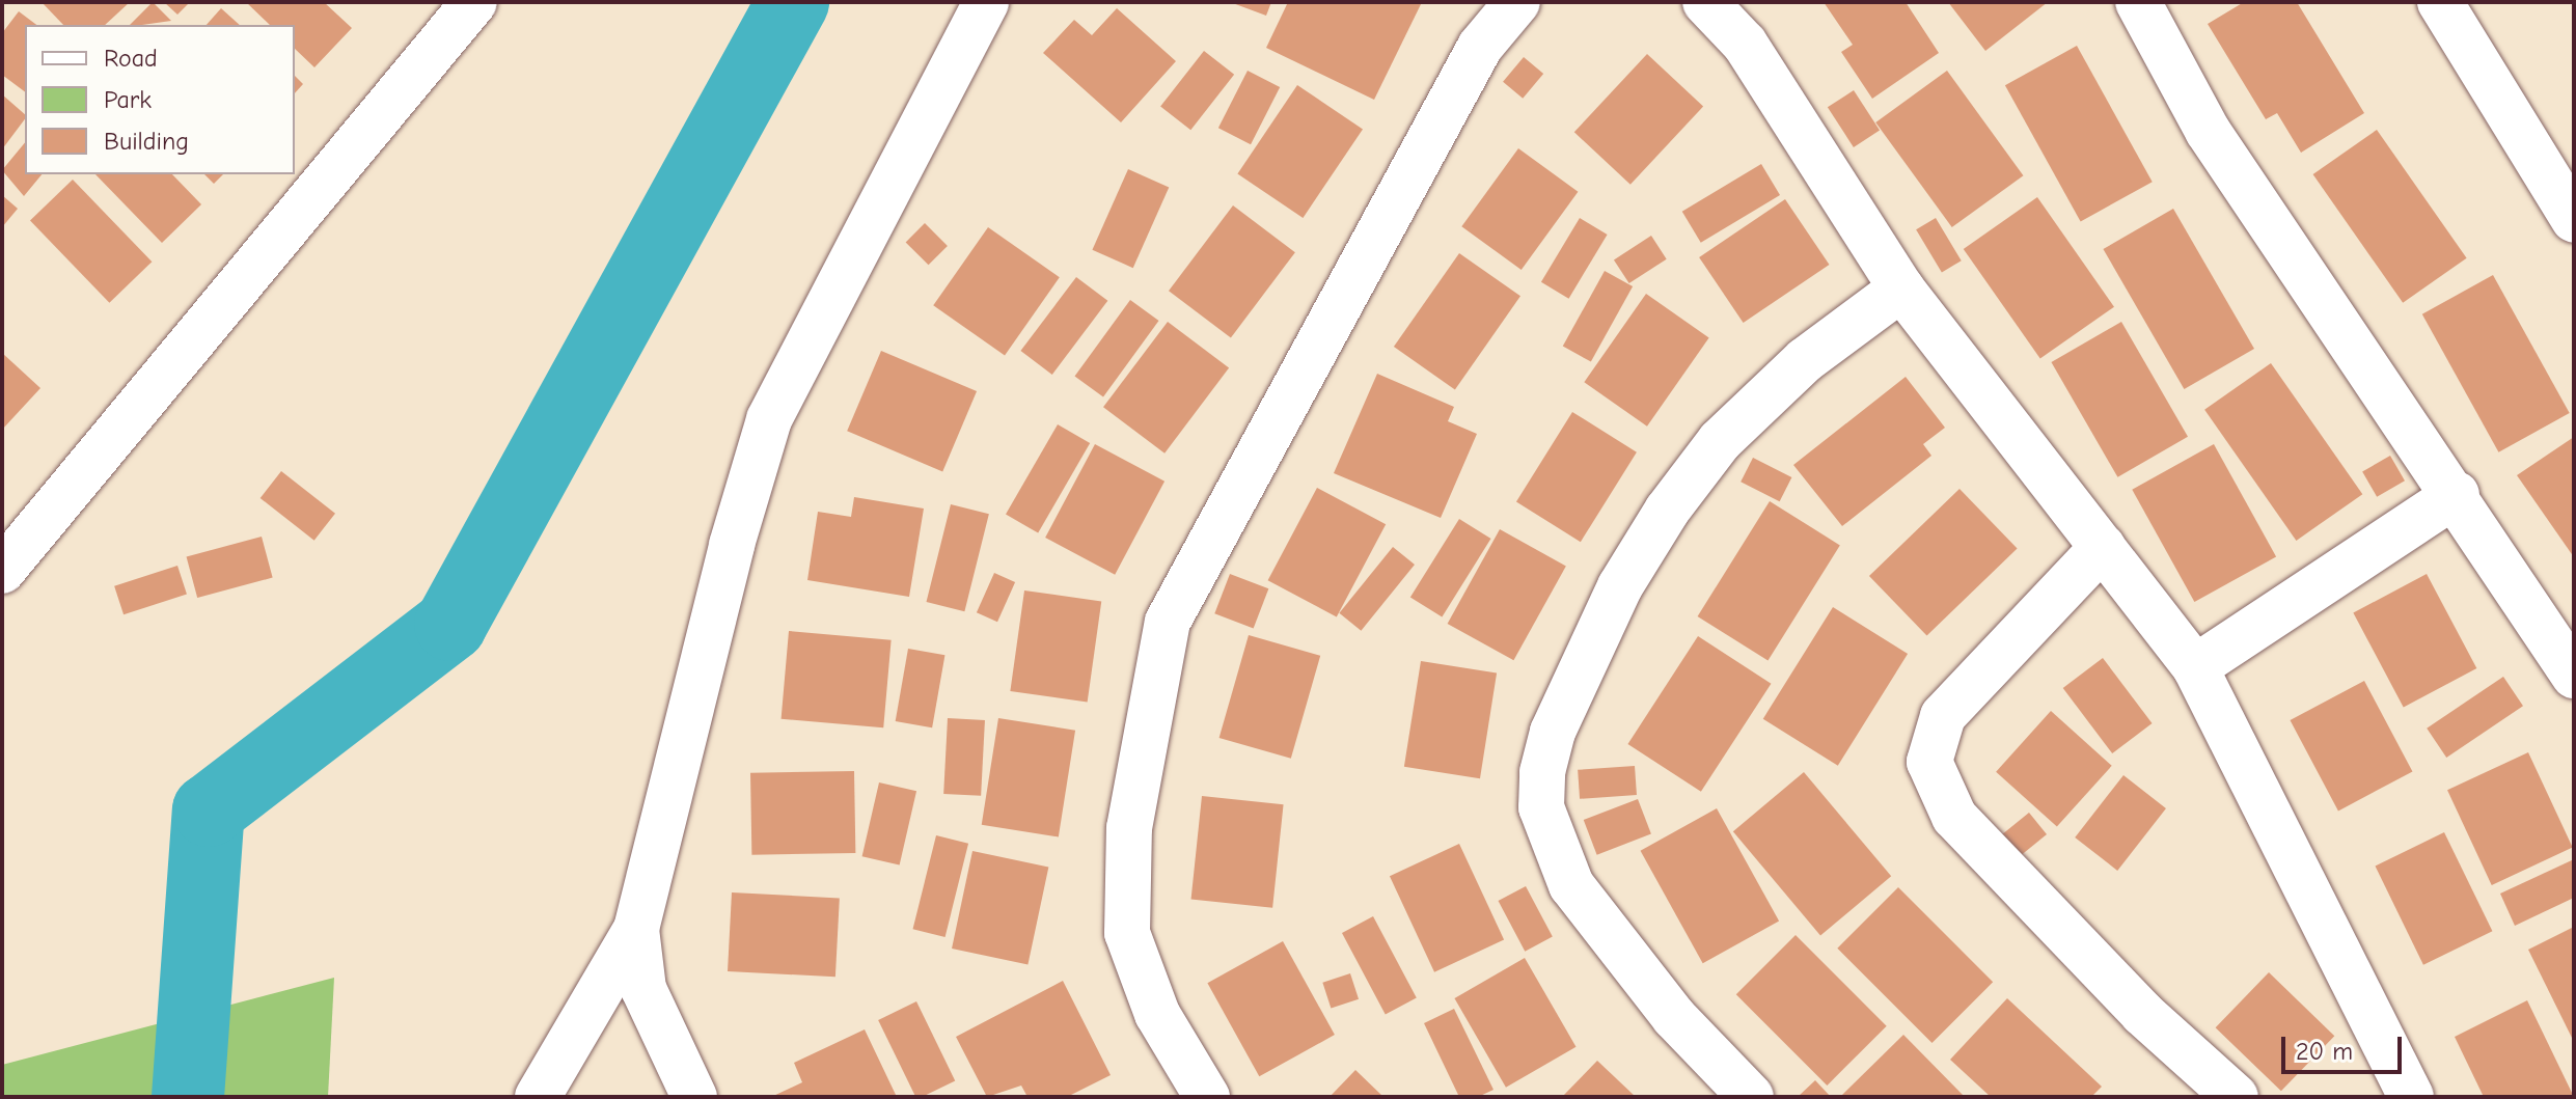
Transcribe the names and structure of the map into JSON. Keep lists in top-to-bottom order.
{
  "legend": ["Road", "Park", "Building"],
  "scale_bar": "20 m"
}
